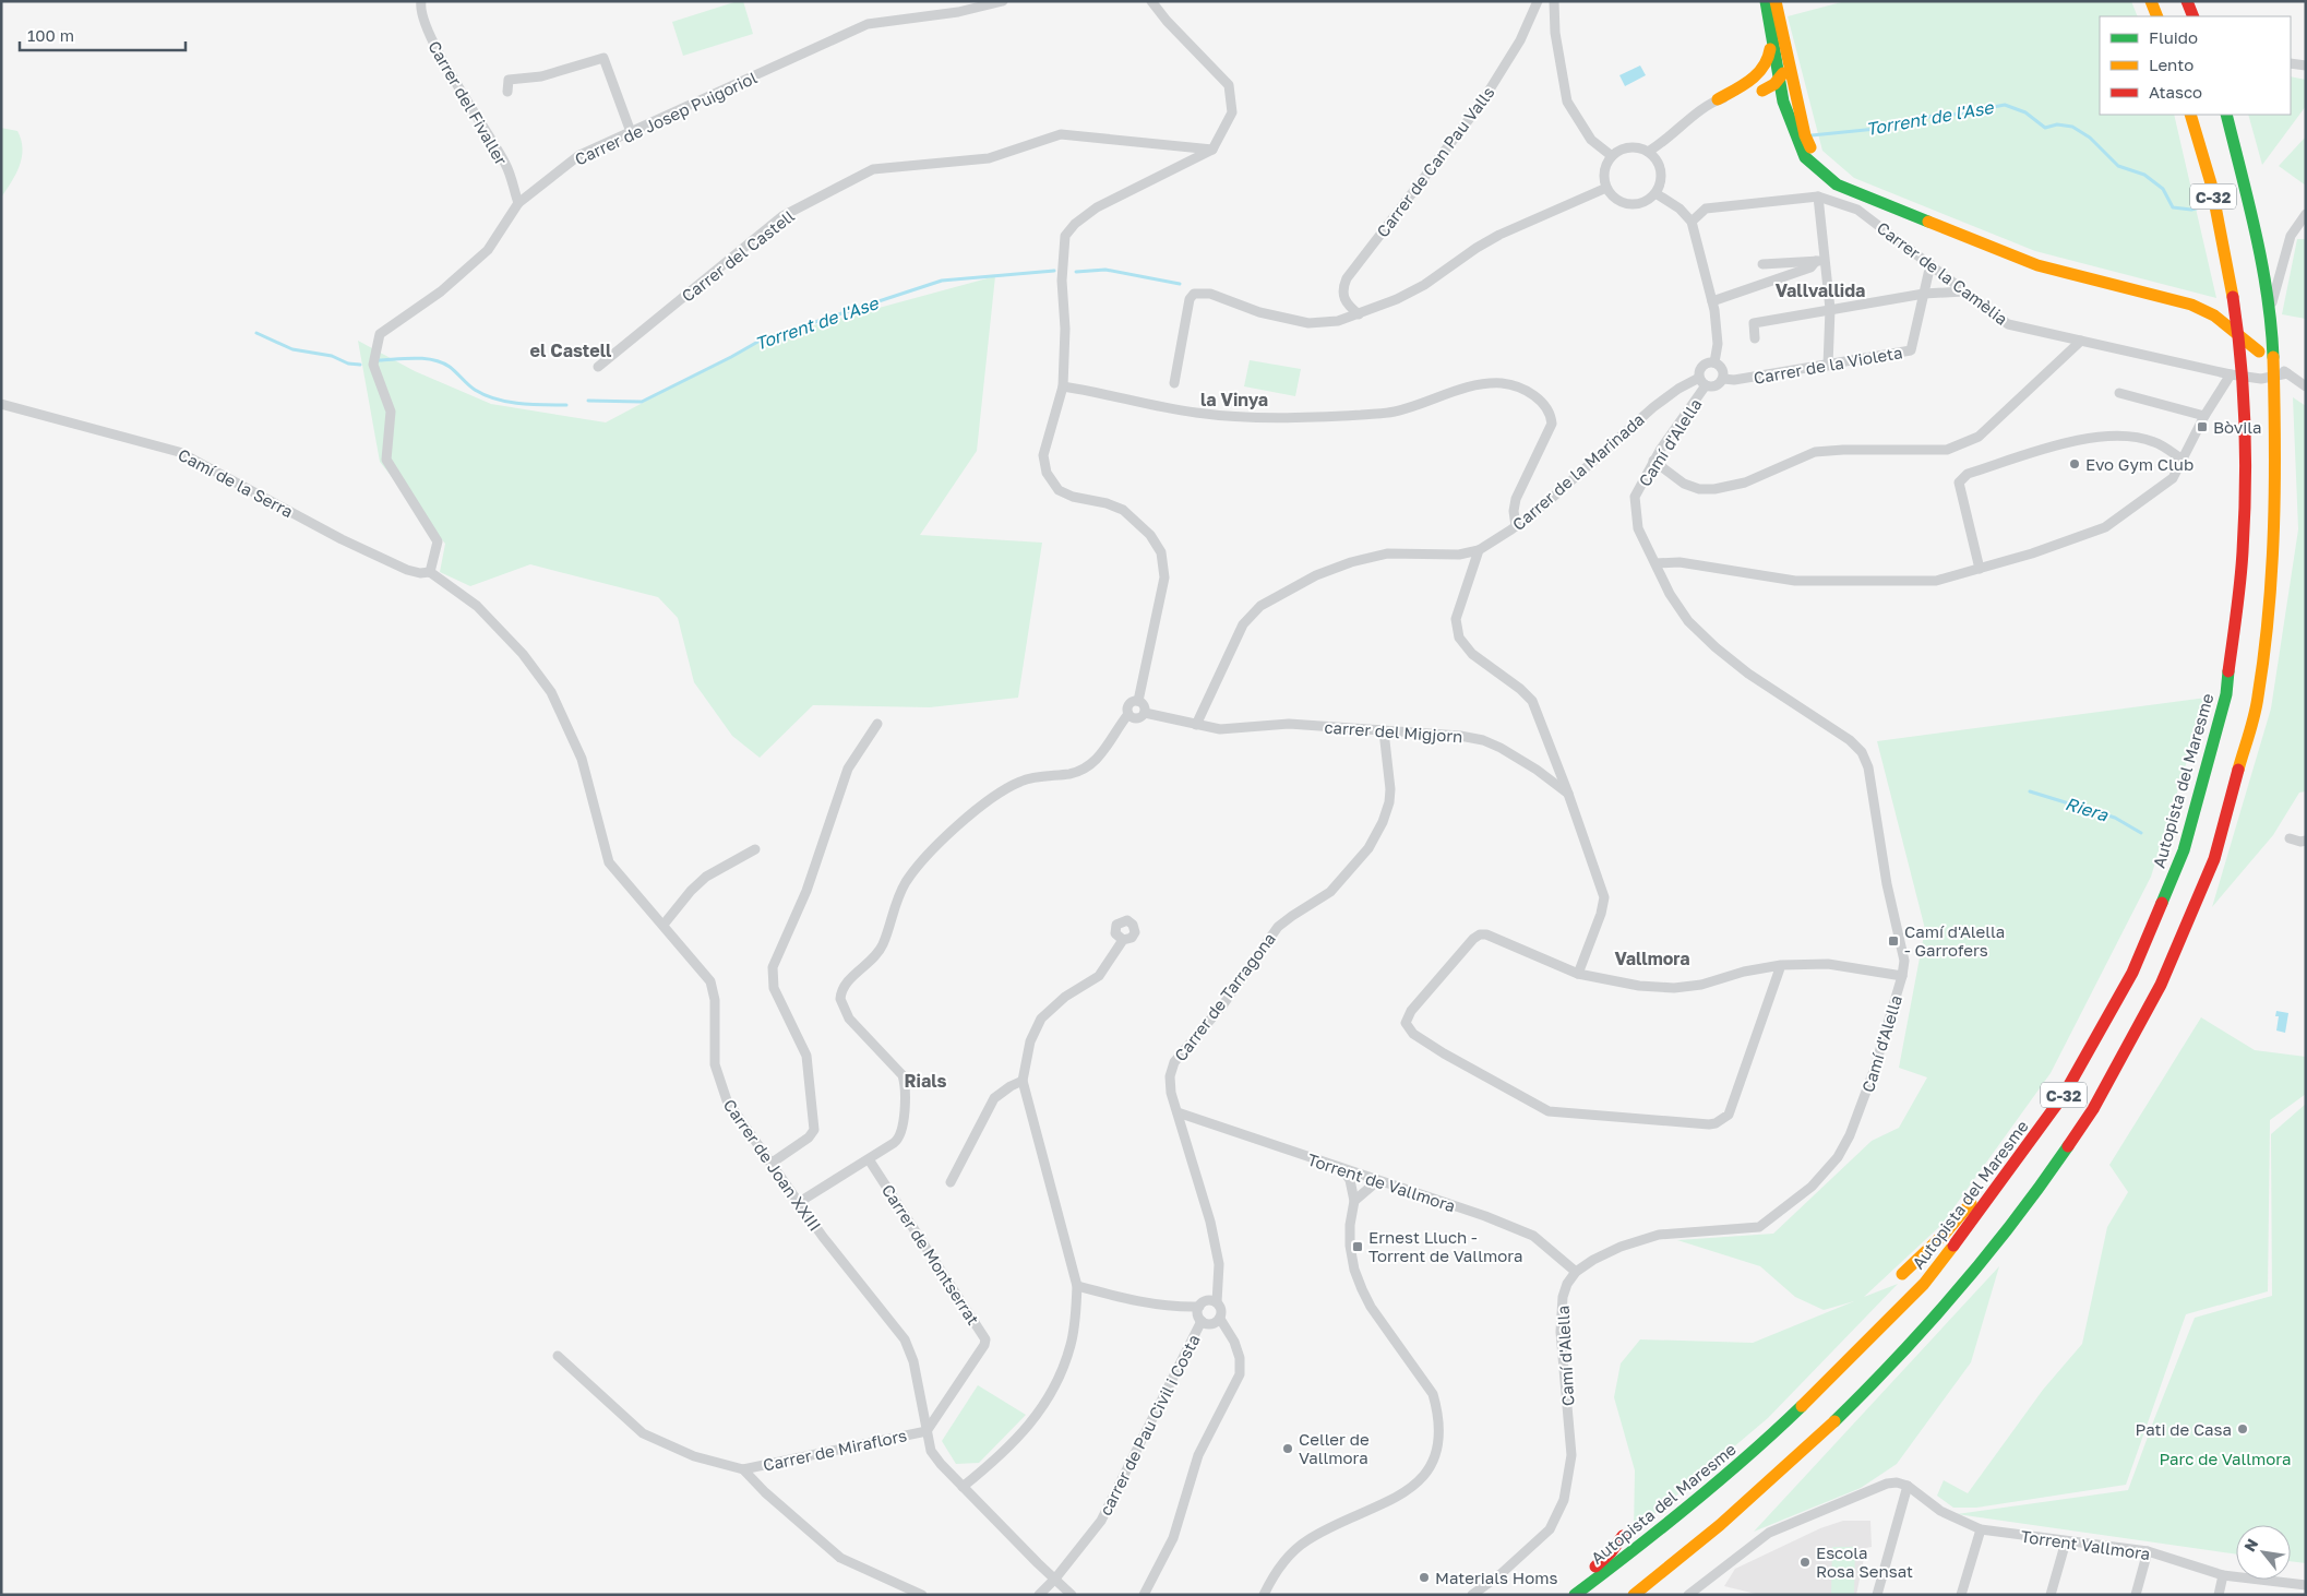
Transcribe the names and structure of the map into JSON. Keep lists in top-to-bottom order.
{
  "streets": {
    "main road": ["C-32", "Autopista del Maresme"],
    "street": [
      "Carrer del Fivaller",
      "Carrer de Josep Puigoriol",
      "Carrer de Can Pau Valls",
      "Carrer del Castell",
      "Carrer de la Camèlia",
      "Carrer de la Violeta",
      "Camí d'Alella",
      "Carrer de la Marinada",
      "Camí de la Serra",
      "carrer del Migjorn",
      "Carrer de Tarragona",
      "Carrer de Joan XXIII",
      "Torrent de Vallmora",
      "Carrer de Montserrat",
      "carrer de Pau Civil i Costa",
      "Carrer de Miraflors",
      "Torrent Vallmora"
    ]
  },
  "crossings": [
    ["Carrer del Fivaller", "Carrer de Josep Puigoriol"],
    ["Carrer de Josep Puigoriol", "Camí de la Serra"],
    ["Carrer de Josep Puigoriol", "Carrer de Joan XXIII"],
    ["Carrer de la Camèlia", "Carrer de la Violeta"],
    ["Carrer de la Violeta", "Camí d'Alella"],
    ["Carrer de la Violeta", "Carrer de la Marinada"],
    ["Camí d'Alella", "Carrer de la Marinada"],
    ["Camí d'Alella", "Torrent de Vallmora"],
    ["Camí de la Serra", "Carrer de Joan XXIII"],
    ["carrer del Migjorn", "Carrer de Tarragona"],
    ["Carrer de Tarragona", "Torrent de Vallmora"],
    ["Carrer de Tarragona", "carrer de Pau Civil i Costa"],
    ["Carrer de Joan XXIII", "Carrer de Montserrat"],
    ["Carrer de Joan XXIII", "carrer de Pau Civil i Costa"],
    ["Carrer de Joan XXIII", "Carrer de Miraflors"],
    ["Carrer de Montserrat", "Carrer de Miraflors"]
  ],
  "districts": [
    "Vallvallida",
    "el Castell",
    "la Vinya",
    "Vallmora",
    "Rials"
  ],
  "water": ["Torrent de l'Ase", "Riera"],
  "parks": ["Parc de Vallmora"],
  "places": {
    "transit": ["Bòvila", "Camí d'Alella - Garrofers", "Ernest Lluch - Torrent de Vallmora"],
    "other": [
      "Evo Gym Club",
      "Pati de Casa",
      "Celler de Vallmora",
      "Escola Rosa Sensat",
      "Materials Homs"
    ]
  },
  "legend": ["Fluido", "Lento", "Atasco"],
  "scale_bar": "100 m",
  "north": "top left"
}
